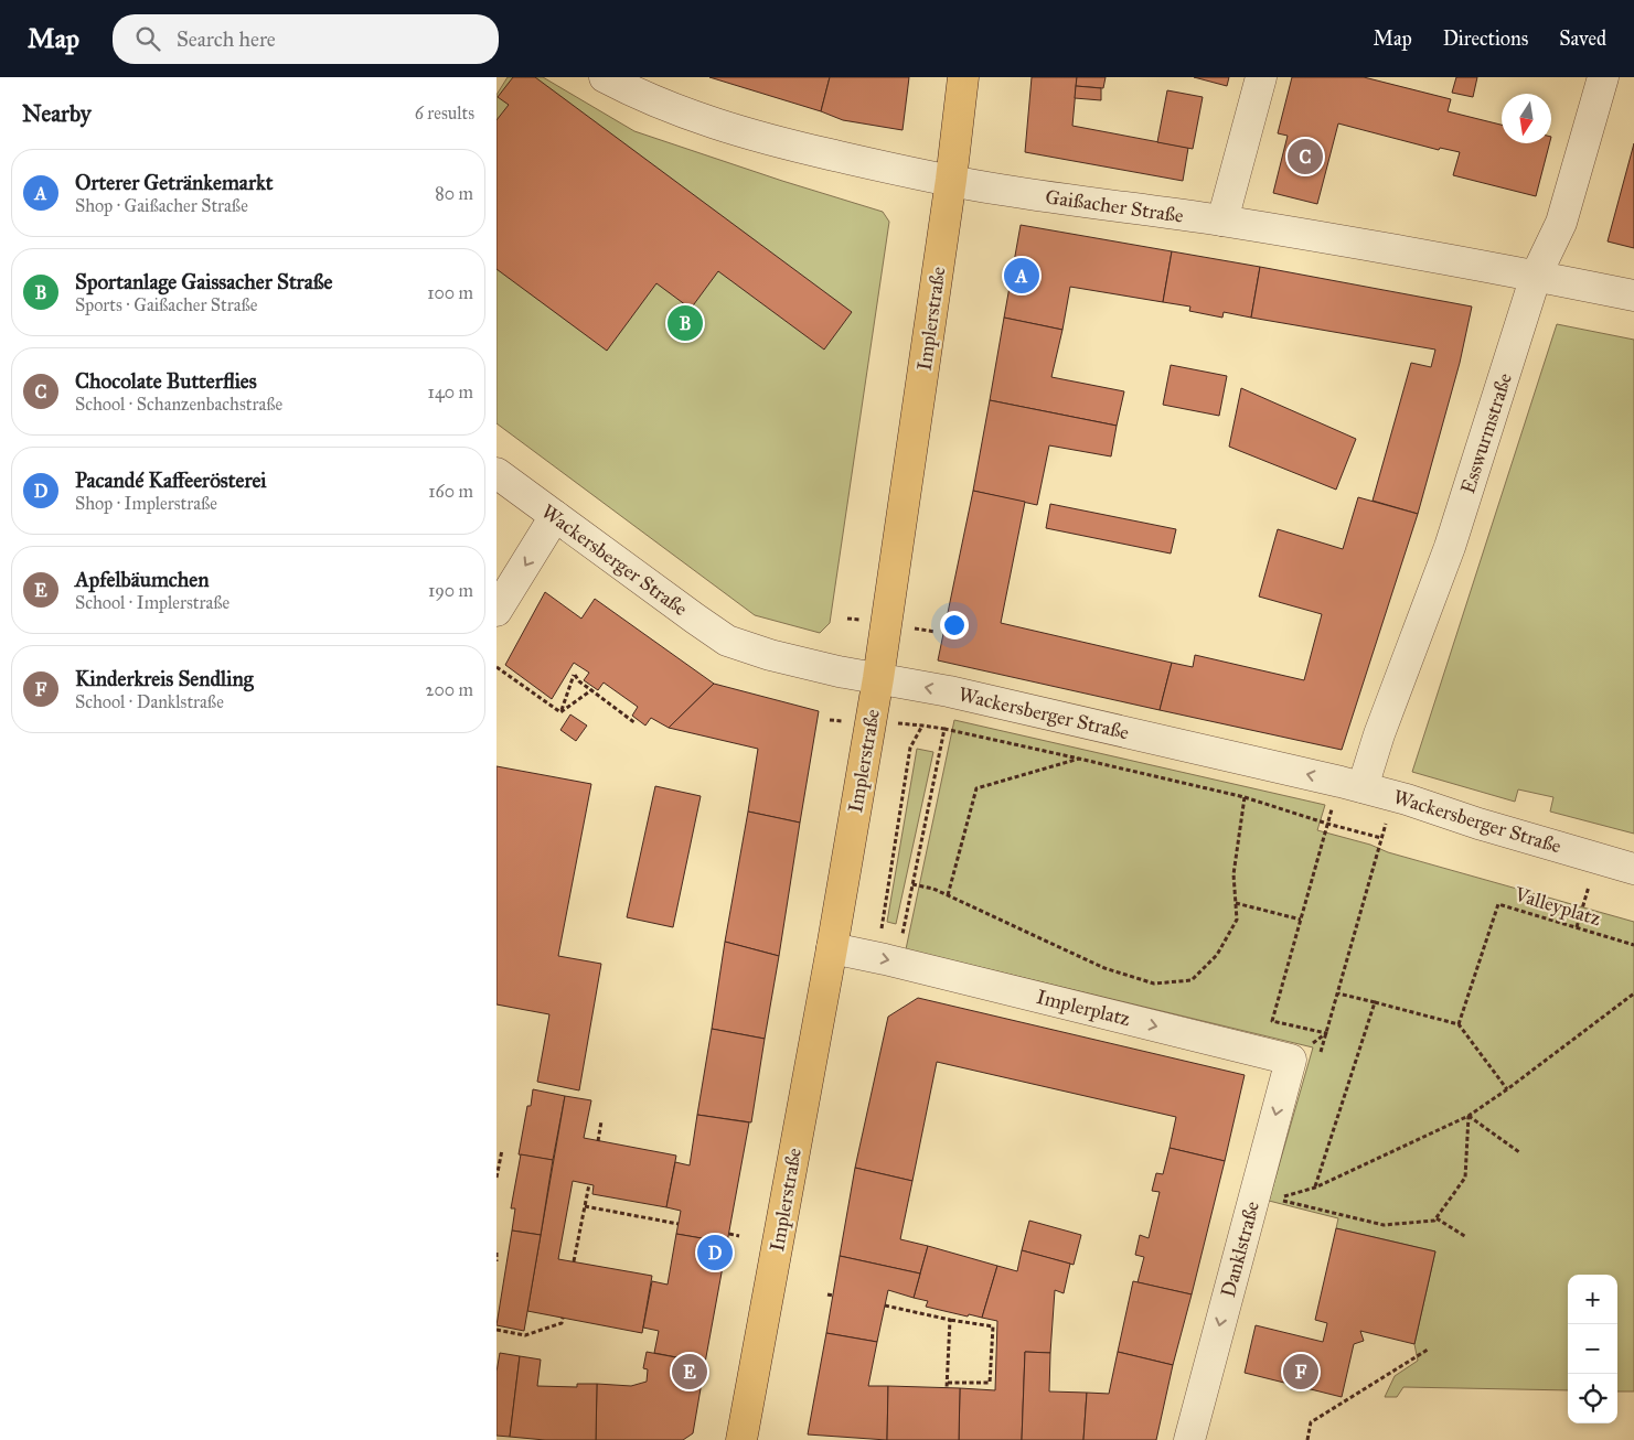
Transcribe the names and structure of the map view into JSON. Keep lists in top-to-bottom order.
{
  "streets": {
    "main road": ["Implerstraße"],
    "street": [
      "Gaißacher Straße",
      "Esswurmstraße",
      "Wackersberger Straße",
      "Implerplatz",
      "Danklstraße"
    ],
    "path": ["Valleyplatz"]
  },
  "crossings": [
    ["Gaißacher Straße", "Implerstraße"],
    ["Gaißacher Straße", "Esswurmstraße"],
    ["Implerstraße", "Wackersberger Straße"],
    ["Implerstraße", "Implerplatz"],
    ["Esswurmstraße", "Wackersberger Straße"],
    ["Implerplatz", "Danklstraße"]
  ],
  "one_way": ["Wackersberger Straße", "Implerplatz", "Danklstraße"],
  "north": "bottom",
  "page": {
    "header": "Map",
    "search": "Search here",
    "nav": ["Map", "Directions", "Saved"],
    "heading": ["Nearby", "6 results"],
    "pins": [
      "C",
      "A",
      "B",
      "D",
      "E",
      "F"
    ],
    "list": [
      {
        "mark": "A",
        "name": "Orterer Getränkemarkt",
        "note": "Shop · Gaißacher Straße",
        "value": "80 m"
      },
      {
        "mark": "B",
        "name": "Sportanlage Gaissacher Straße",
        "note": "Sports · Gaißacher Straße",
        "value": "100 m"
      },
      {
        "mark": "C",
        "name": "Chocolate Butterflies",
        "note": "School · Schanzenbachstraße",
        "value": "140 m"
      },
      {
        "mark": "D",
        "name": "Pacandé Kaffeerösterei",
        "note": "Shop · Implerstraße",
        "value": "160 m"
      },
      {
        "mark": "E",
        "name": "Apfelbäumchen",
        "note": "School · Implerstraße",
        "value": "190 m"
      },
      {
        "mark": "F",
        "name": "Kinderkreis Sendling",
        "note": "School · Danklstraße",
        "value": "200 m"
      }
    ],
    "map_buttons": ["+", "−"]
  }
}
